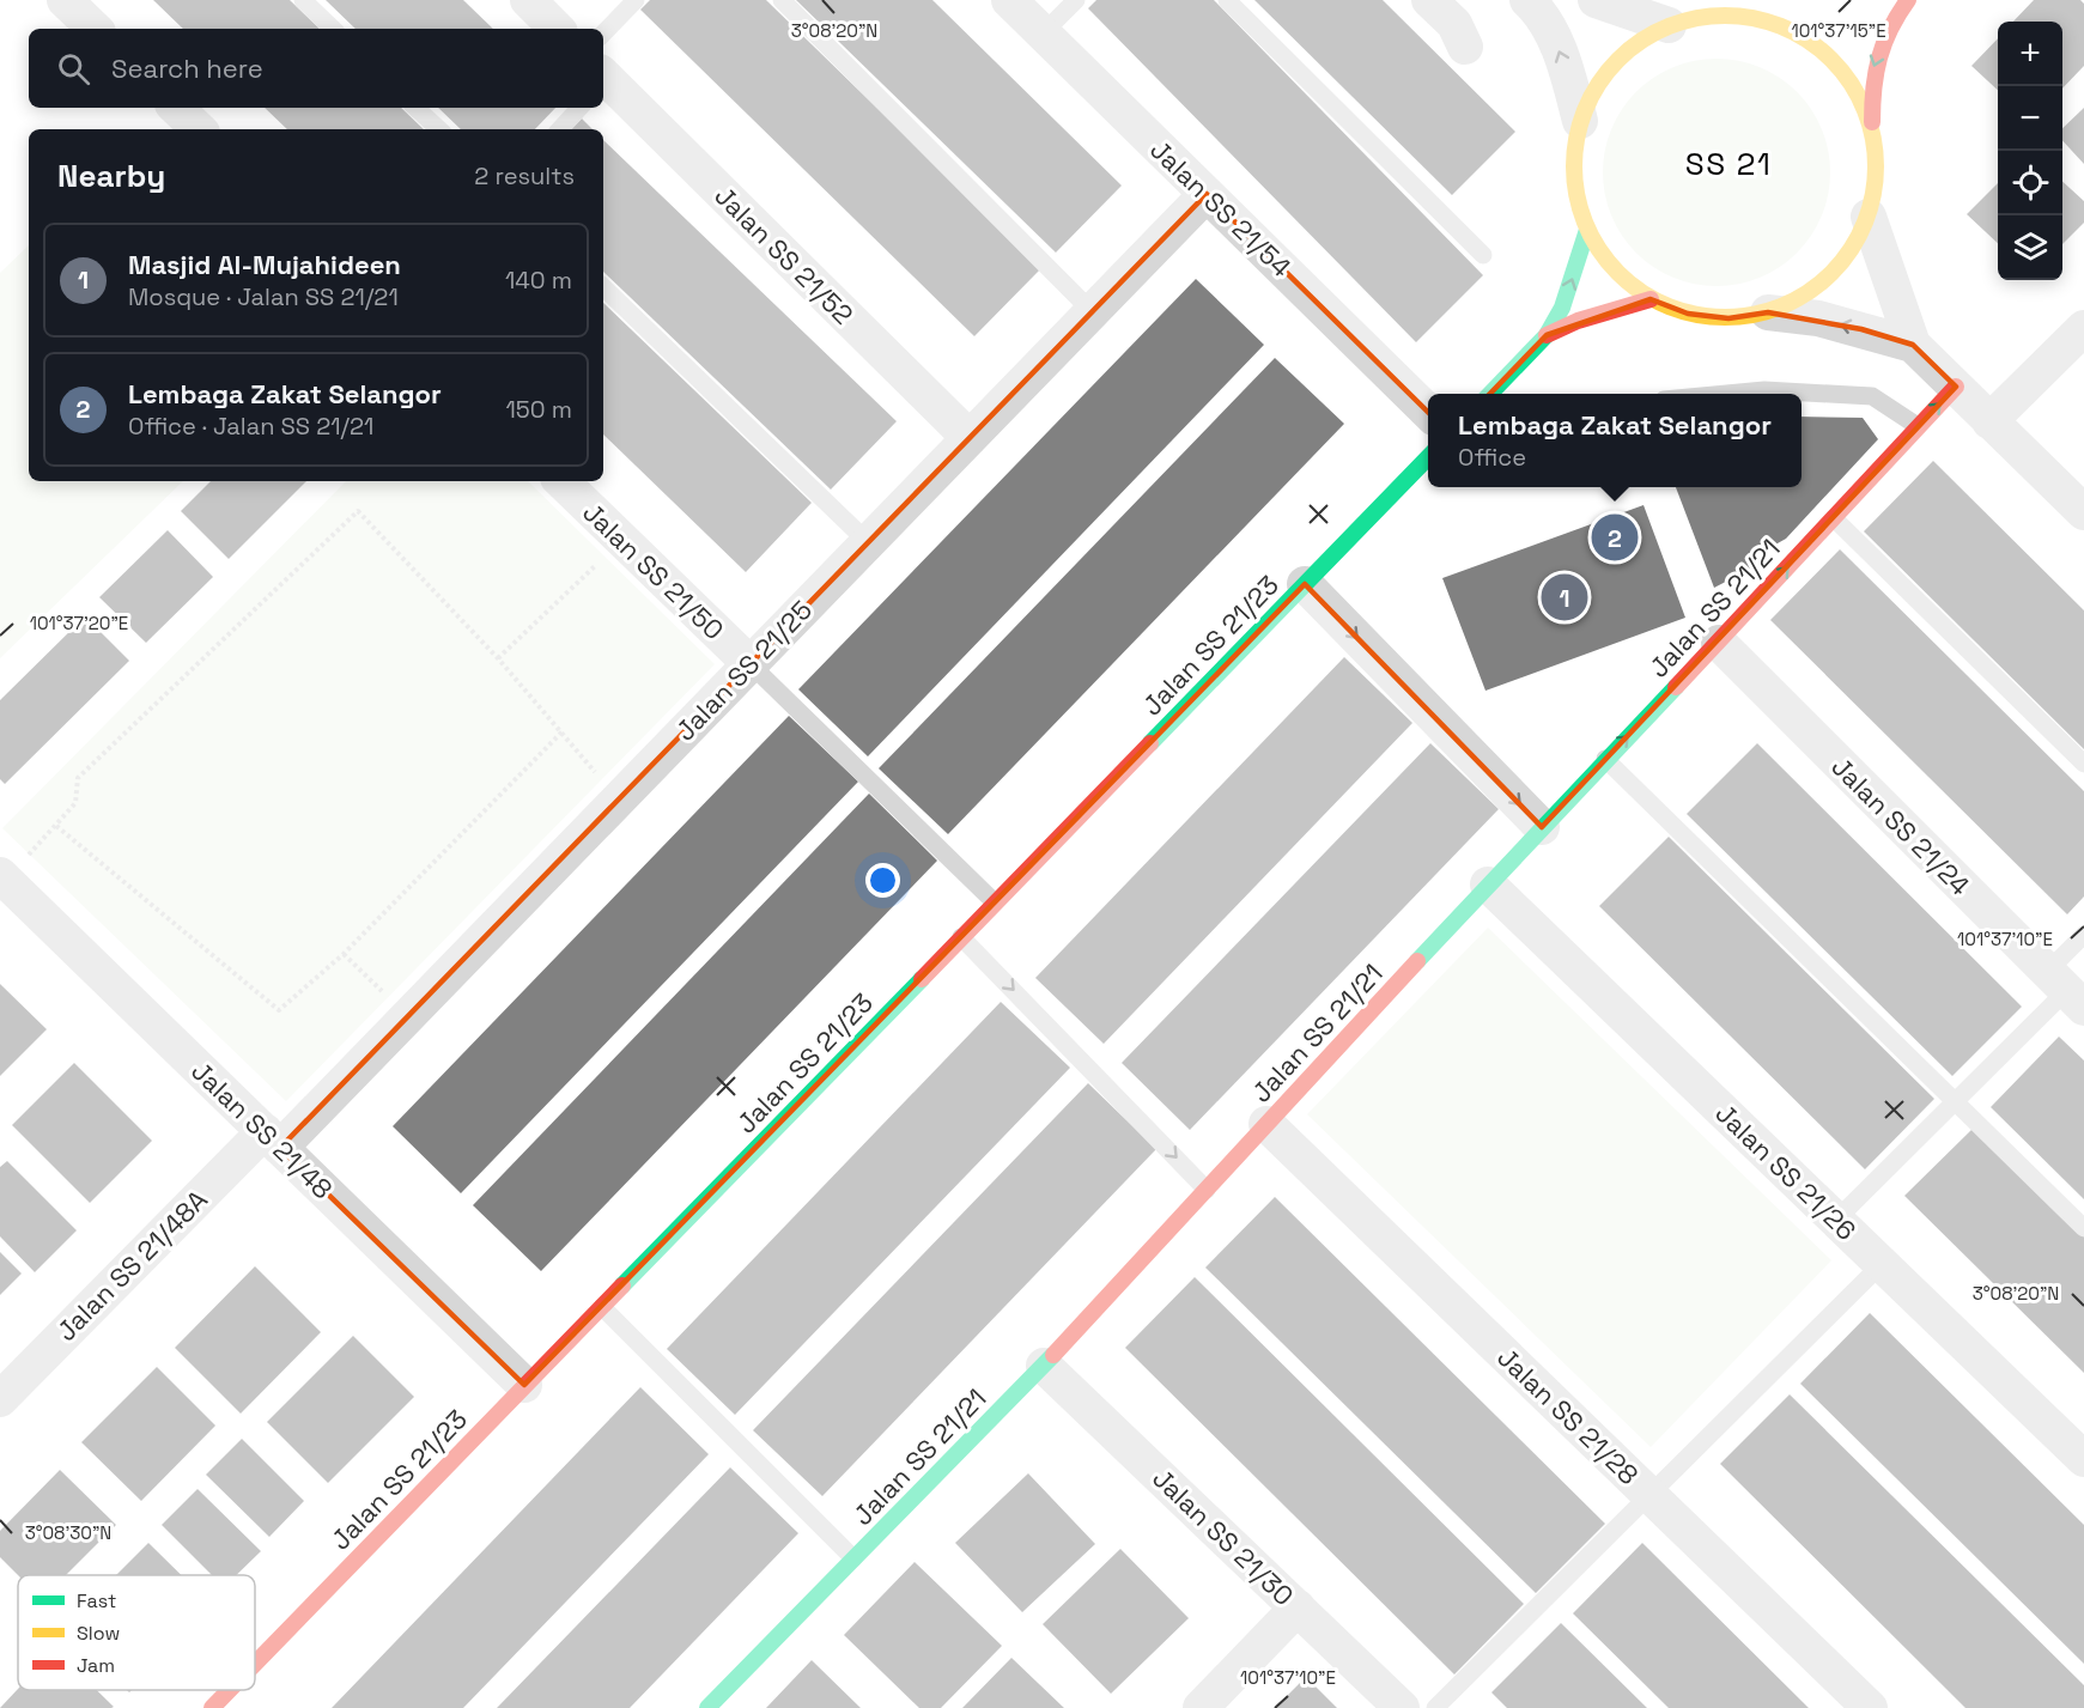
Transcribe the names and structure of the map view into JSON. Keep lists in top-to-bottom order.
{
  "streets": {
    "street": [
      "Jalan SS 21/54",
      "Jalan SS 21/52",
      "Jalan SS 21/50",
      "Jalan SS 21/21",
      "Jalan SS 21/23",
      "Jalan SS 21/25",
      "Jalan SS 21/24",
      "Jalan SS 21/48",
      "Jalan SS 21/26",
      "Jalan SS 21/48A",
      "Jalan SS 21/28",
      "Jalan SS 21/30"
    ]
  },
  "crossings": [
    ["Jalan SS 21/54", "Jalan SS 21/25"],
    ["Jalan SS 21/52", "Jalan SS 21/25"],
    ["Jalan SS 21/50", "Jalan SS 21/25"],
    ["Jalan SS 21/21", "Jalan SS 21/24"],
    ["Jalan SS 21/21", "Jalan SS 21/26"],
    ["Jalan SS 21/21", "Jalan SS 21/28"],
    ["Jalan SS 21/21", "Jalan SS 21/30"],
    ["Jalan SS 21/23", "Jalan SS 21/48"],
    ["Jalan SS 21/25", "Jalan SS 21/48"],
    ["Jalan SS 21/25", "Jalan SS 21/48A"],
    ["Jalan SS 21/48", "Jalan SS 21/48A"]
  ],
  "districts": ["SS 21"],
  "legend": ["Fast", "Slow", "Jam"],
  "page": {
    "map_buttons": ["+", "−"],
    "search": "Search here",
    "heading": ["Nearby", "2 results"],
    "list": [
      {
        "mark": "1",
        "name": "Masjid Al-Mujahideen",
        "note": "Mosque · Jalan SS 21/21",
        "value": "140 m"
      },
      {
        "mark": "2",
        "name": "Lembaga Zakat Selangor",
        "note": "Office · Jalan SS 21/21",
        "value": "150 m"
      }
    ],
    "popup": ["Lembaga Zakat Selangor", "Office"],
    "pins": ["2", "1"]
  },
  "coordinates": [
    "101°37'15\"E",
    "3°08'20\"N",
    "101°37'20\"E",
    "101°37'10\"E",
    "3°08'30\"N"
  ]
}
